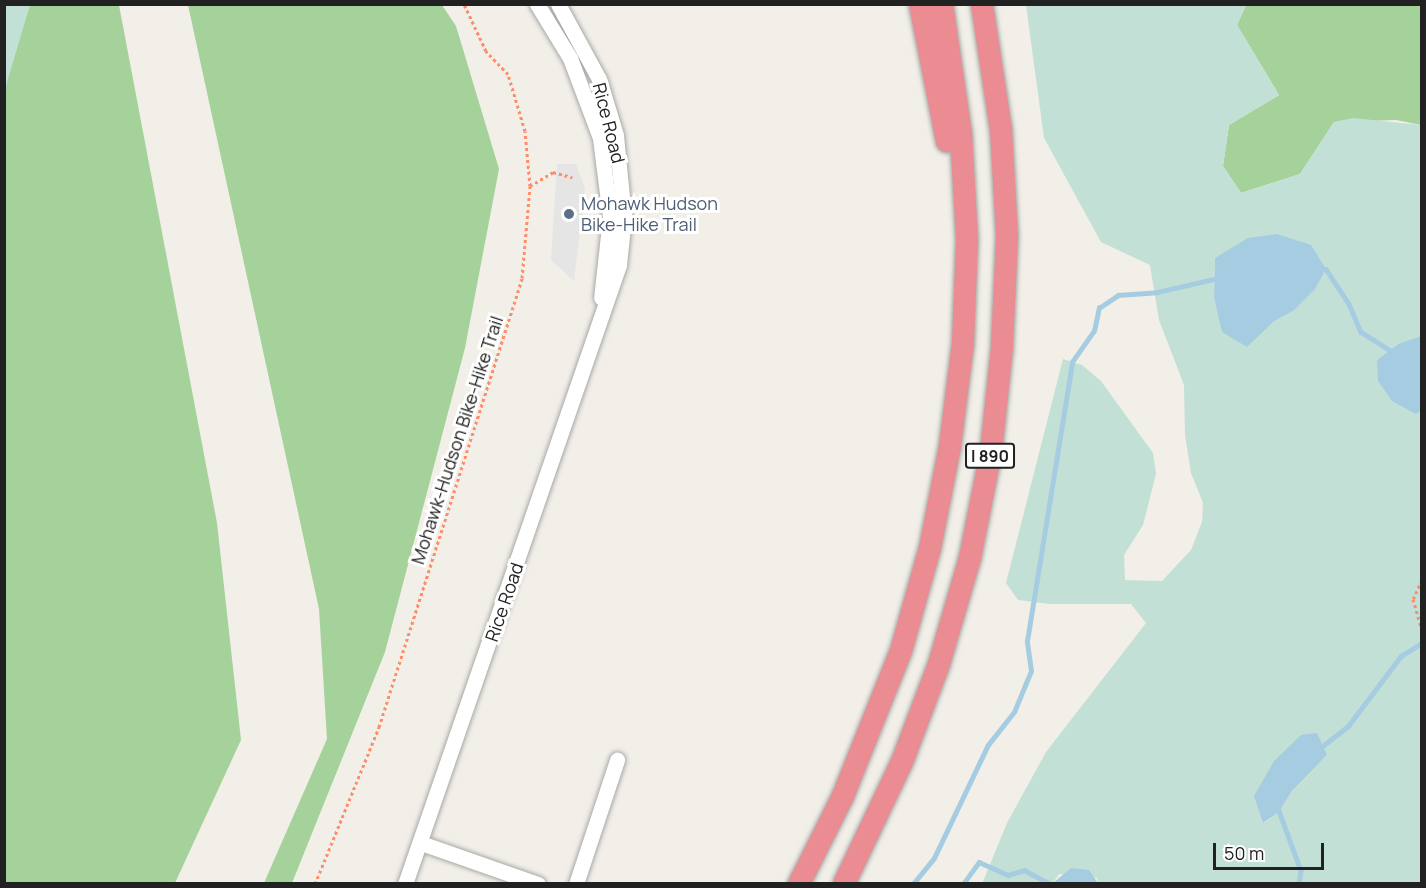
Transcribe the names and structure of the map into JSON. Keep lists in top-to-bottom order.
{
  "streets": {
    "highway": ["I 890"],
    "street": ["Rice Road"],
    "path": ["Mohawk-Hudson Bike-Hike Trail"]
  },
  "places": ["Mohawk Hudson Bike-Hike Trail"],
  "scale_bar": "50 m"
}
